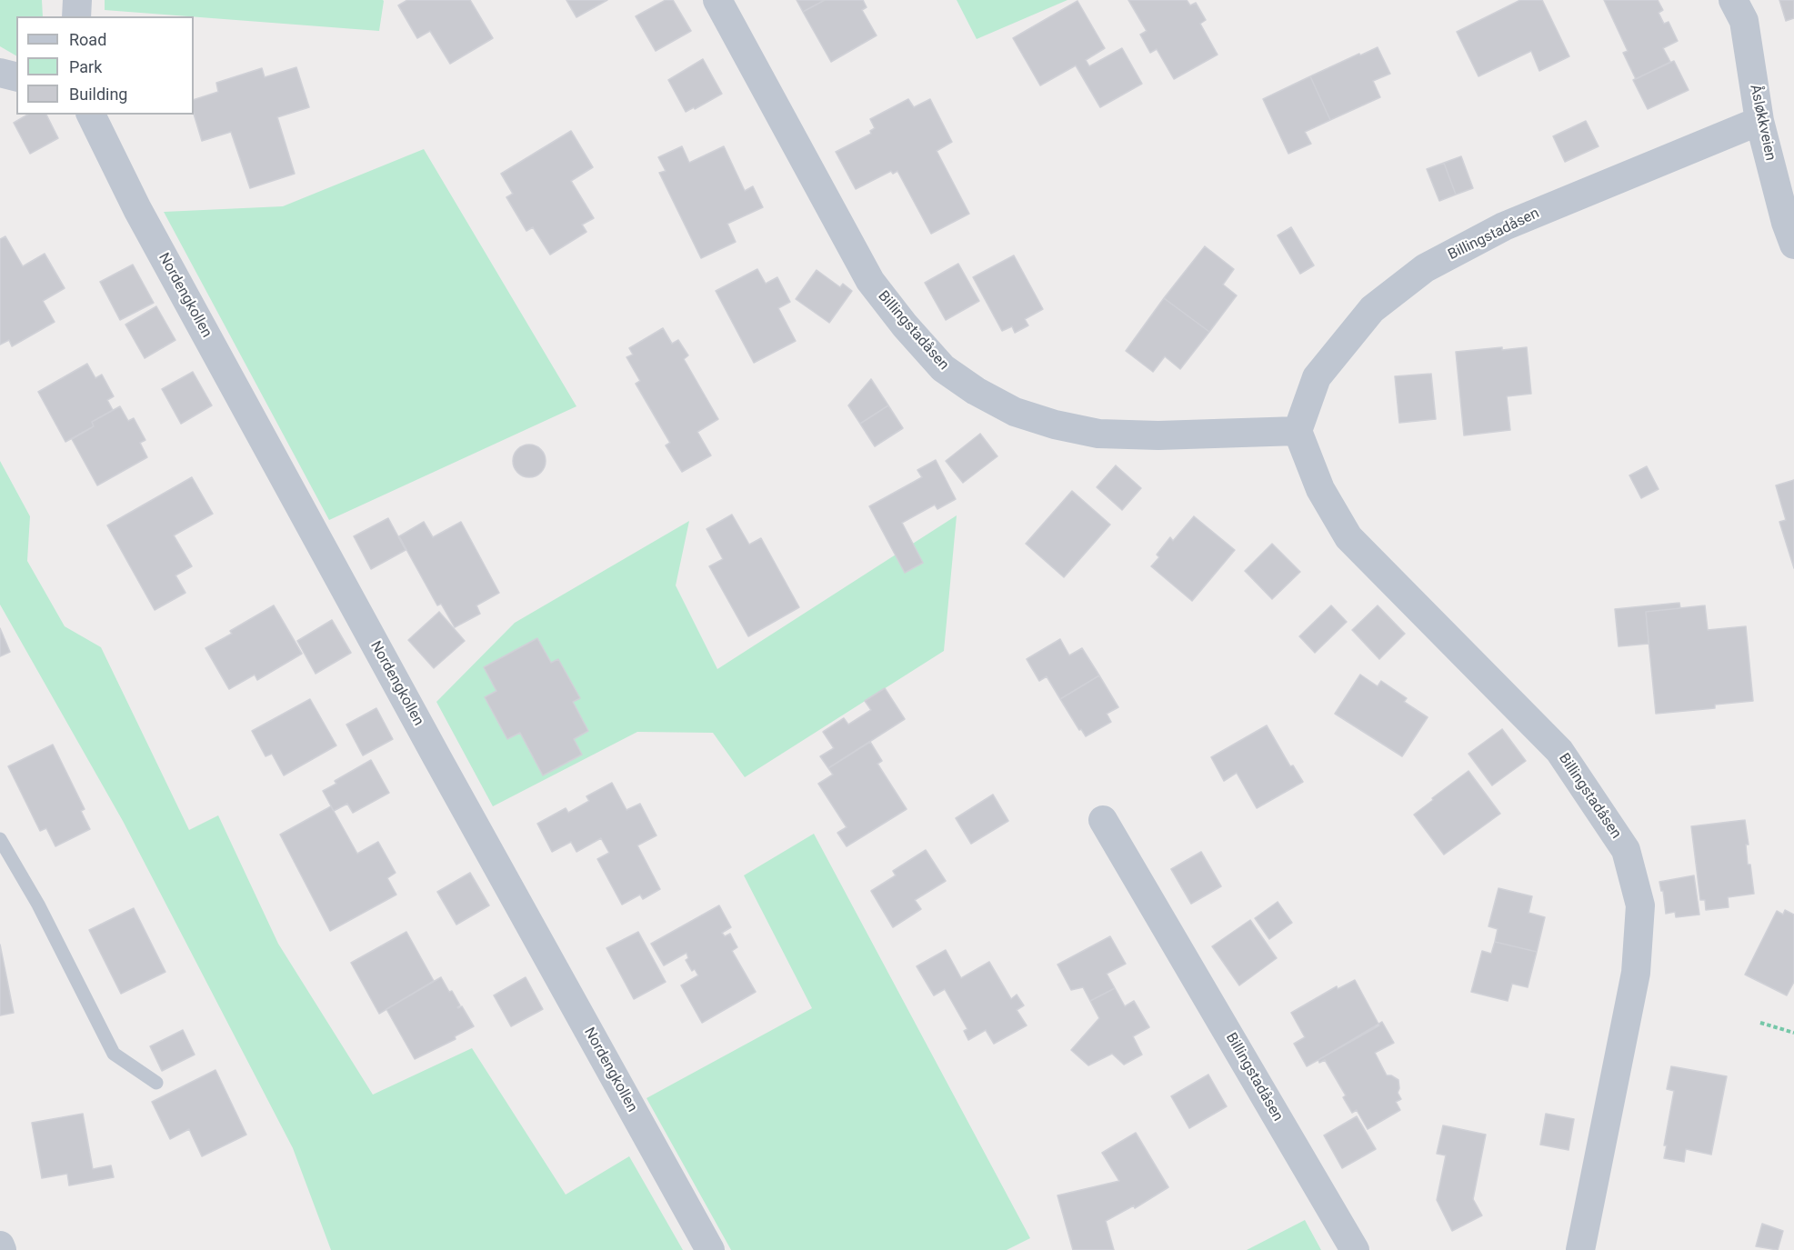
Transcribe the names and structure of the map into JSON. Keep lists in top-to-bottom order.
{
  "streets": {
    "street": ["Åsløkkveien", "Billingstadåsen", "Nordengkollen"]
  },
  "crossings": [
    ["Åsløkkveien", "Billingstadåsen"]
  ],
  "legend": ["Road", "Park", "Building"]
}
